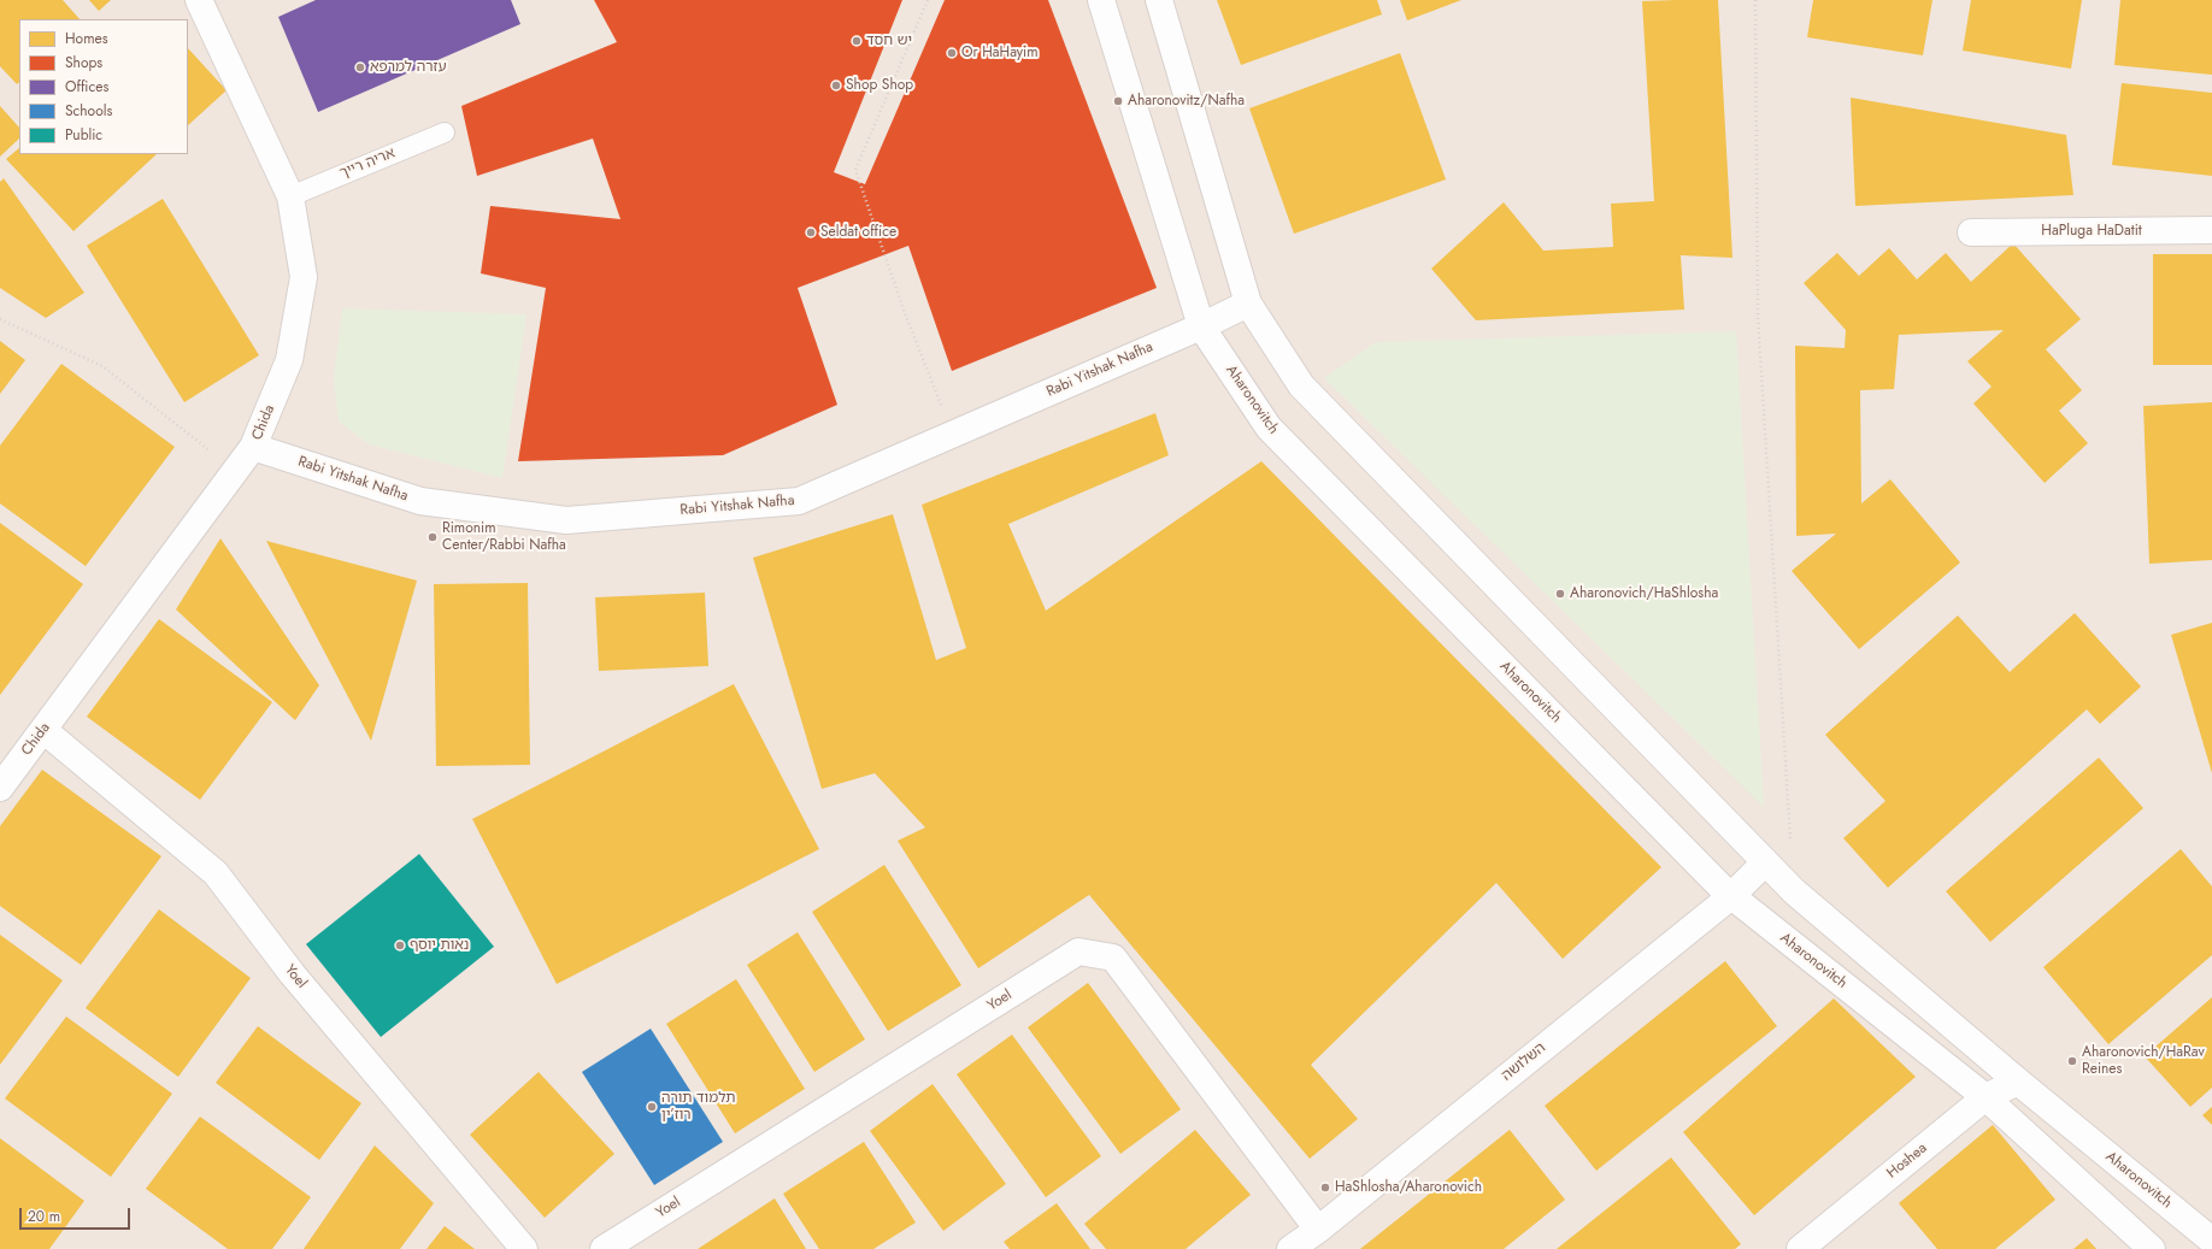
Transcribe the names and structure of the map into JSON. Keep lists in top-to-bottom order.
{
  "streets": {
    "street": [
      "HaPluga HaDatit",
      "Rabi Yitshak Nafha",
      "Aharonovitch",
      "Chida",
      "Yoel",
      "השלושה",
      "Hoshea"
    ],
    "lane": ["אריה רייך"]
  },
  "crossings": [
    ["אריה רייך", "Chida"],
    ["Rabi Yitshak Nafha", "Aharonovitch"],
    ["Rabi Yitshak Nafha", "Chida"],
    ["Aharonovitch", "השלושה"],
    ["Aharonovitch", "Hoshea"],
    ["Chida", "Yoel"],
    ["Yoel", "השלושה"]
  ],
  "places": [
    "יש חסד",
    "Or HaHayim",
    "עזרה למרפא",
    "Shop Shop",
    "Aharonovitz/Nafha",
    "Seldat office",
    "Rimonim Center/Rabbi Nafha",
    "Aharonovich/HaShlosha",
    "נאות יוסף",
    "Aharonovich/HaRav Reines",
    "תלמוד תורה רוז’ין",
    "HaShlosha/Aharonovich"
  ],
  "legend": [
    "Homes",
    "Shops",
    "Offices",
    "Schools",
    "Public"
  ],
  "scale_bar": "20 m"
}
